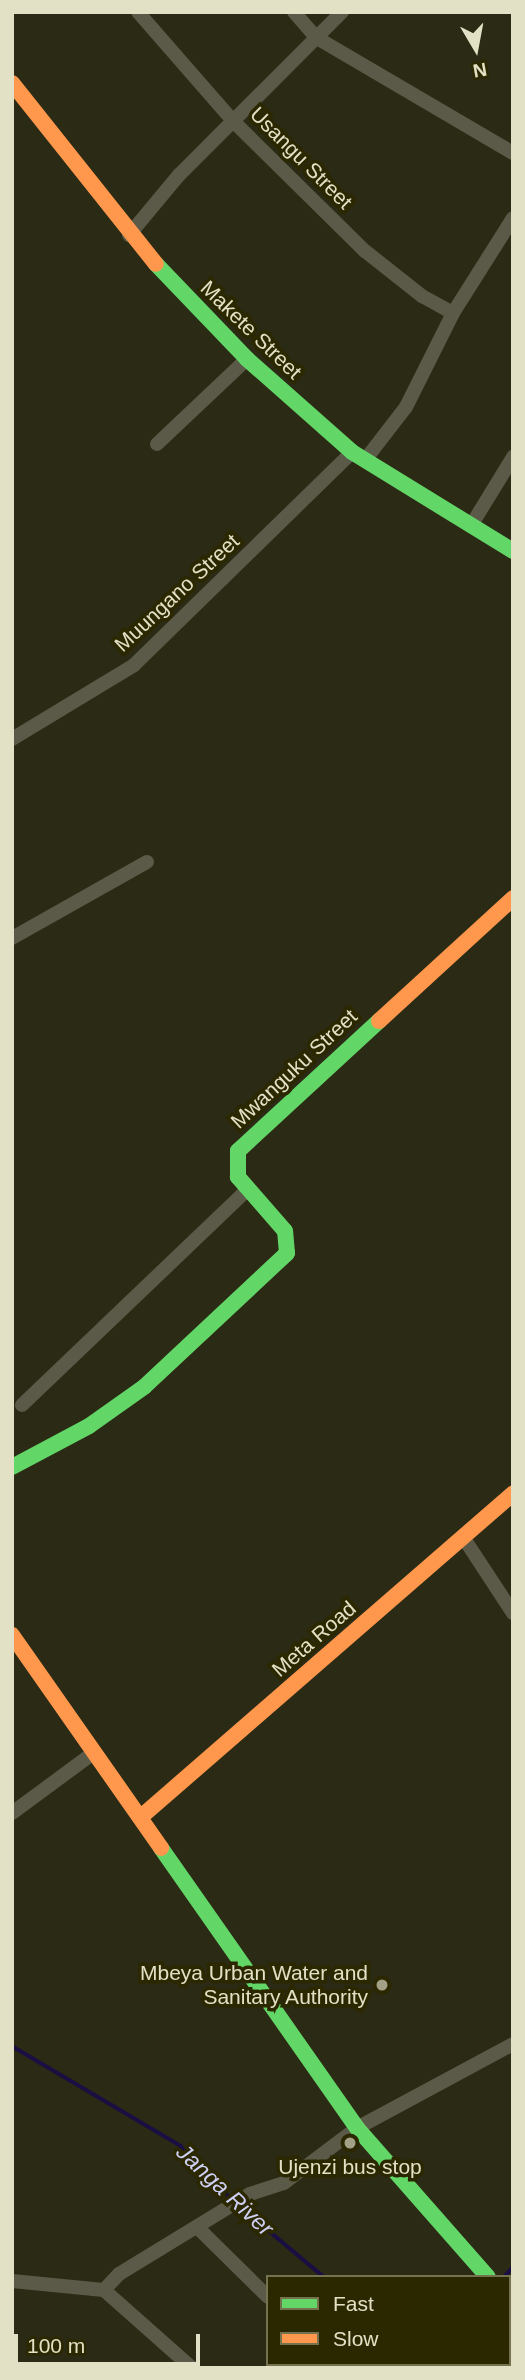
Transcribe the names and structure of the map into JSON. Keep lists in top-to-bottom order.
{
  "streets": {
    "main road": ["Makete Street", "Mwanguku Street", "Meta Road"],
    "street": ["Usangu Street", "Muungano Street"]
  },
  "crossings": [
    ["Usangu Street", "Muungano Street"],
    ["Makete Street", "Muungano Street"]
  ],
  "water": ["Janga River"],
  "places": ["Mbeya Urban Water and Sanitary Authority", "Ujenzi bus stop"],
  "legend": ["Fast", "Slow"],
  "scale_bar": "100 m",
  "north": "bottom"
}
